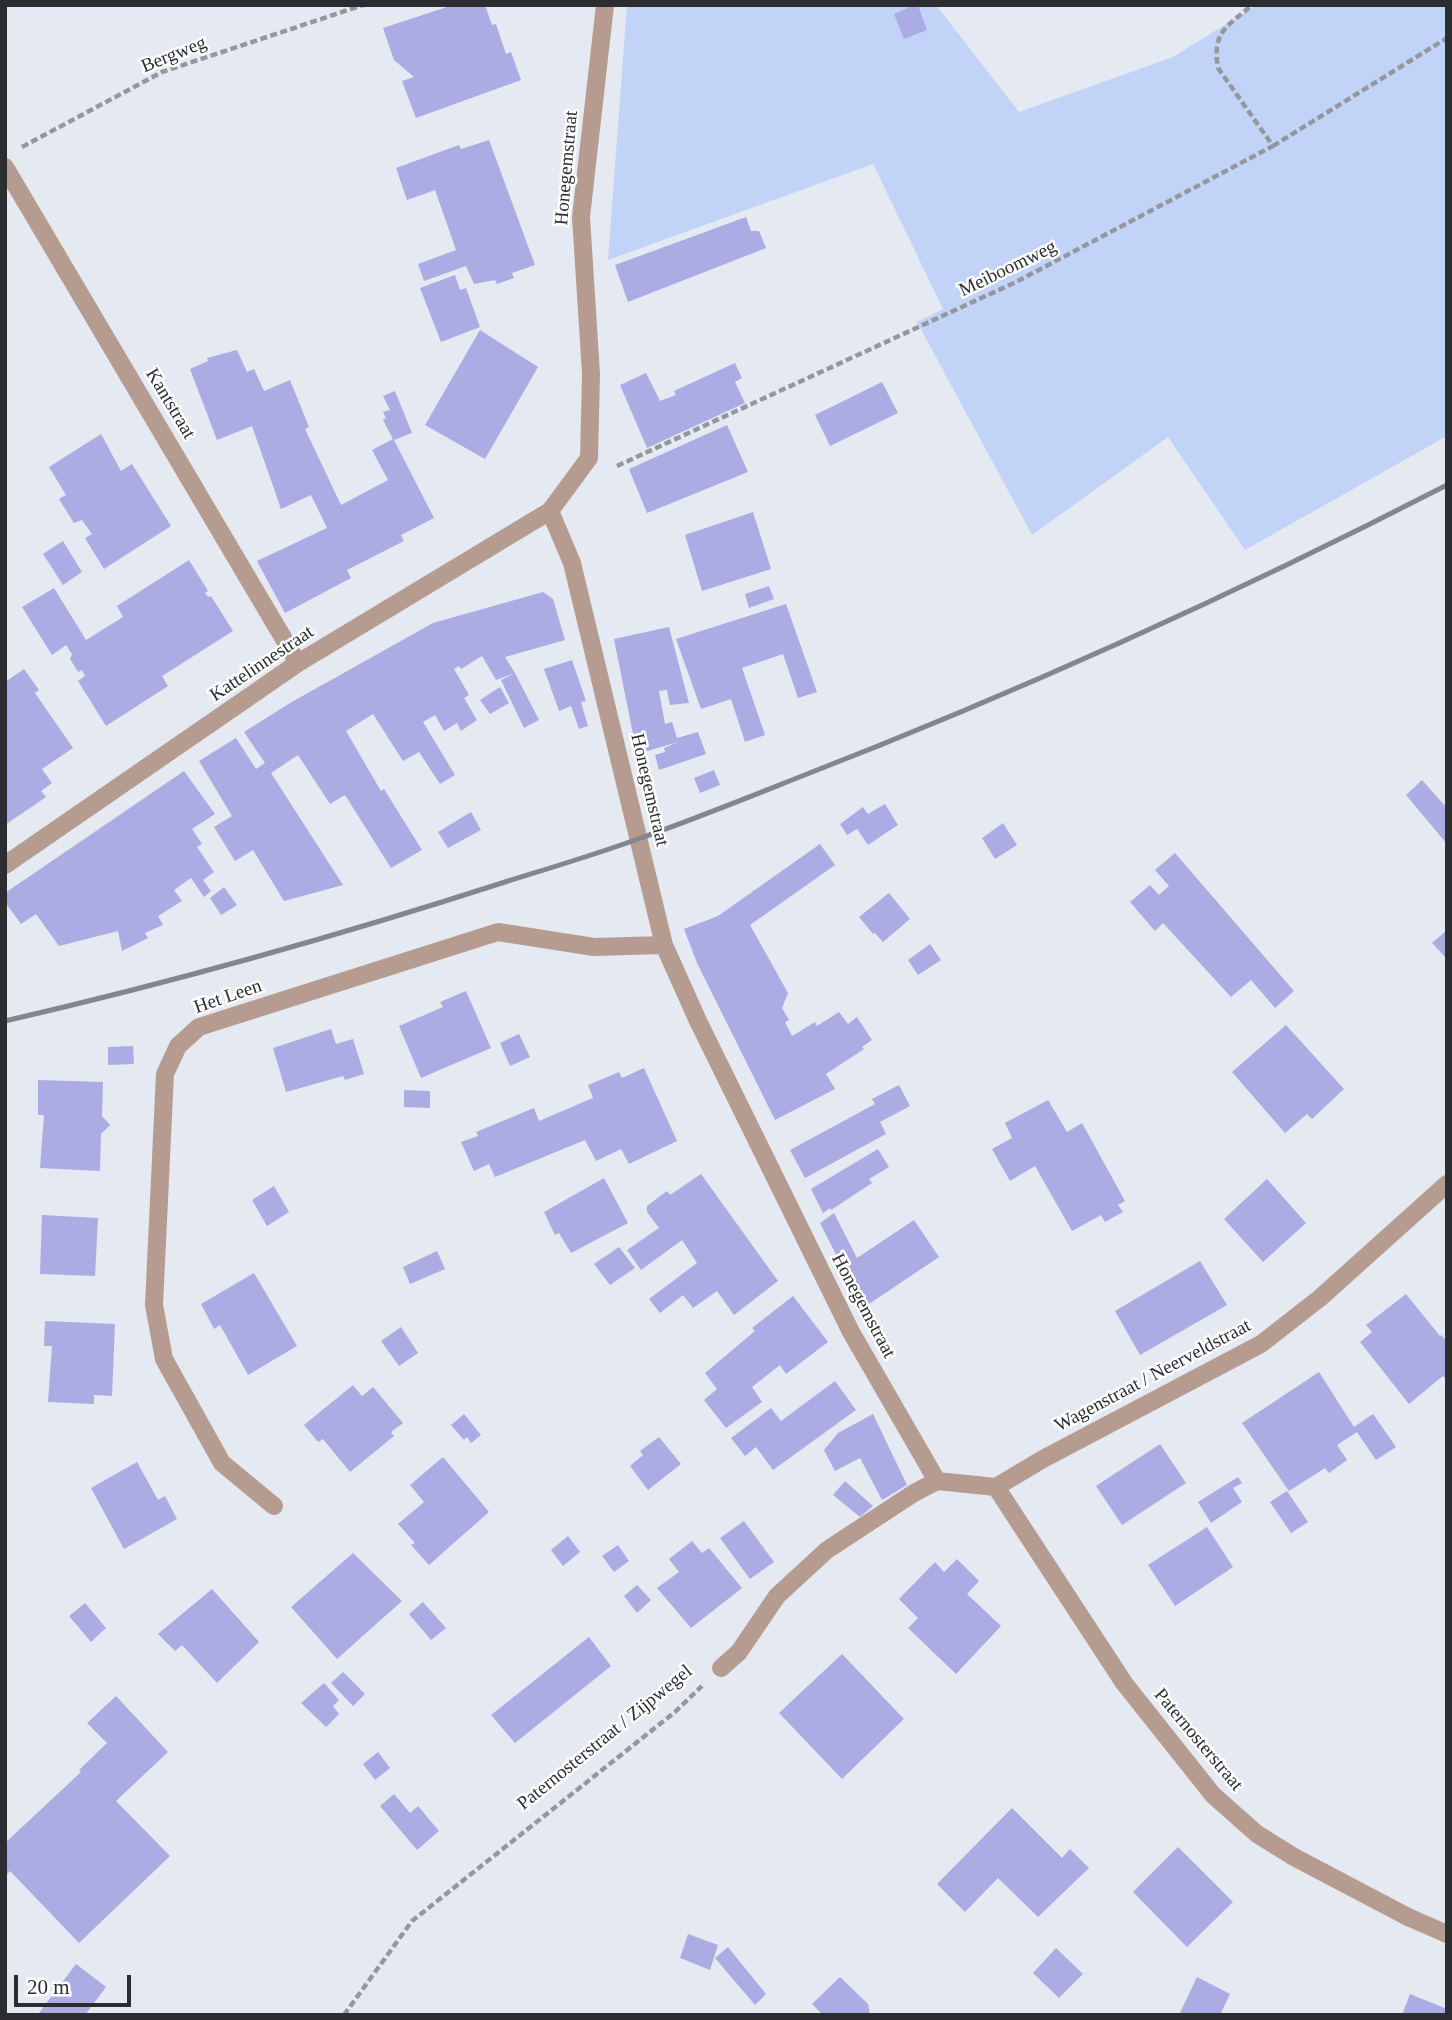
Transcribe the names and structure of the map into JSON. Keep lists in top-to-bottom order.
{
  "streets": {
    "street": [
      "Honegemstraat",
      "Kantstraat",
      "Kattelinnestraat",
      "Het Leen",
      "Wagenstraat / Neerveldstraat",
      "Paternosterstraat / Zijpwegel",
      "Paternosterstraat"
    ],
    "path": ["Bergweg", "Meiboomweg"]
  },
  "crossings": [
    ["Honegemstraat", "Meiboomweg"],
    ["Honegemstraat", "Kattelinnestraat"],
    ["Honegemstraat", "Het Leen"],
    ["Honegemstraat", "Paternosterstraat / Zijpwegel"],
    ["Kantstraat", "Kattelinnestraat"],
    ["Wagenstraat / Neerveldstraat", "Paternosterstraat"]
  ],
  "scale_bar": "20 m"
}
